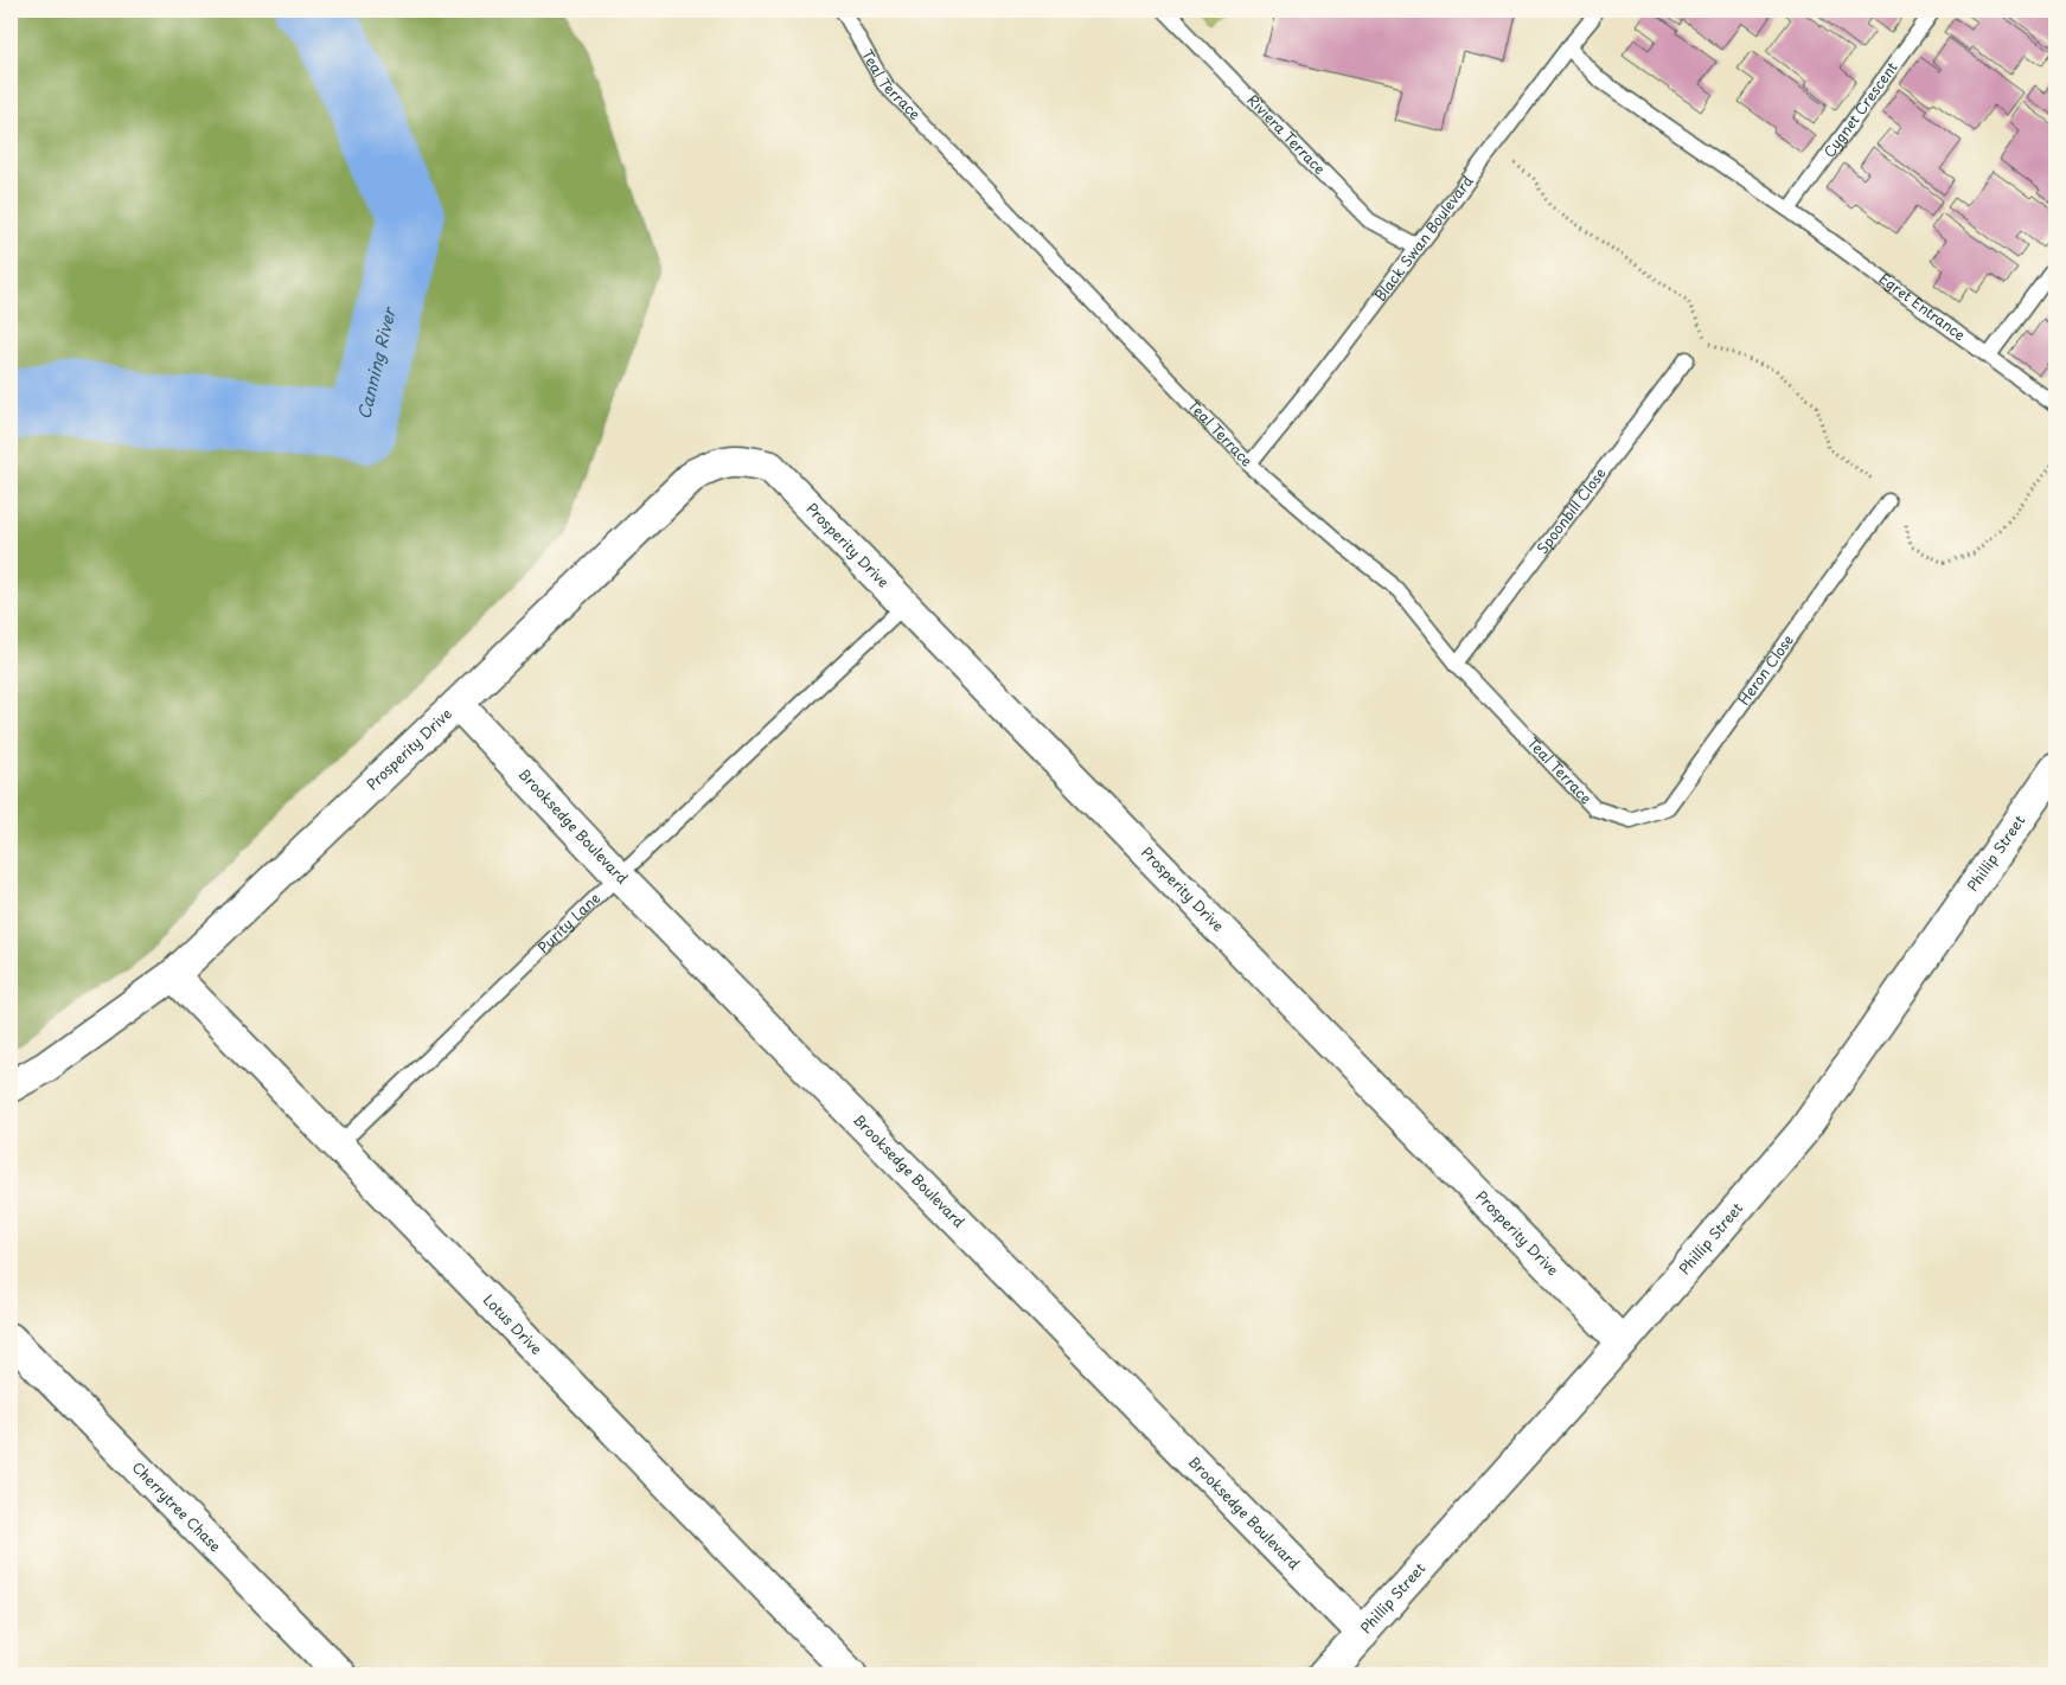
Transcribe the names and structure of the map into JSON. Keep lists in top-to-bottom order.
{
  "streets": {
    "street": [
      "Prosperity Drive",
      "Brooksedge Boulevard",
      "Phillip Street",
      "Lotus Drive",
      "Cherrytree Chase"
    ],
    "lane": [
      "Teal Terrace",
      "Cygnet Crescent",
      "Riviera Terrace",
      "Black Swan Boulevard",
      "Egret Entrance",
      "Spoonbill Close",
      "Heron Close",
      "Purity Lane"
    ]
  },
  "crossings": [
    ["Teal Terrace", "Black Swan Boulevard"],
    ["Teal Terrace", "Spoonbill Close"],
    ["Teal Terrace", "Heron Close"],
    ["Cygnet Crescent", "Egret Entrance"],
    ["Riviera Terrace", "Black Swan Boulevard"],
    ["Black Swan Boulevard", "Egret Entrance"],
    ["Prosperity Drive", "Brooksedge Boulevard"],
    ["Prosperity Drive", "Phillip Street"],
    ["Prosperity Drive", "Purity Lane"],
    ["Prosperity Drive", "Lotus Drive"],
    ["Brooksedge Boulevard", "Phillip Street"],
    ["Brooksedge Boulevard", "Purity Lane"],
    ["Purity Lane", "Lotus Drive"]
  ],
  "water": ["Canning River"]
}
